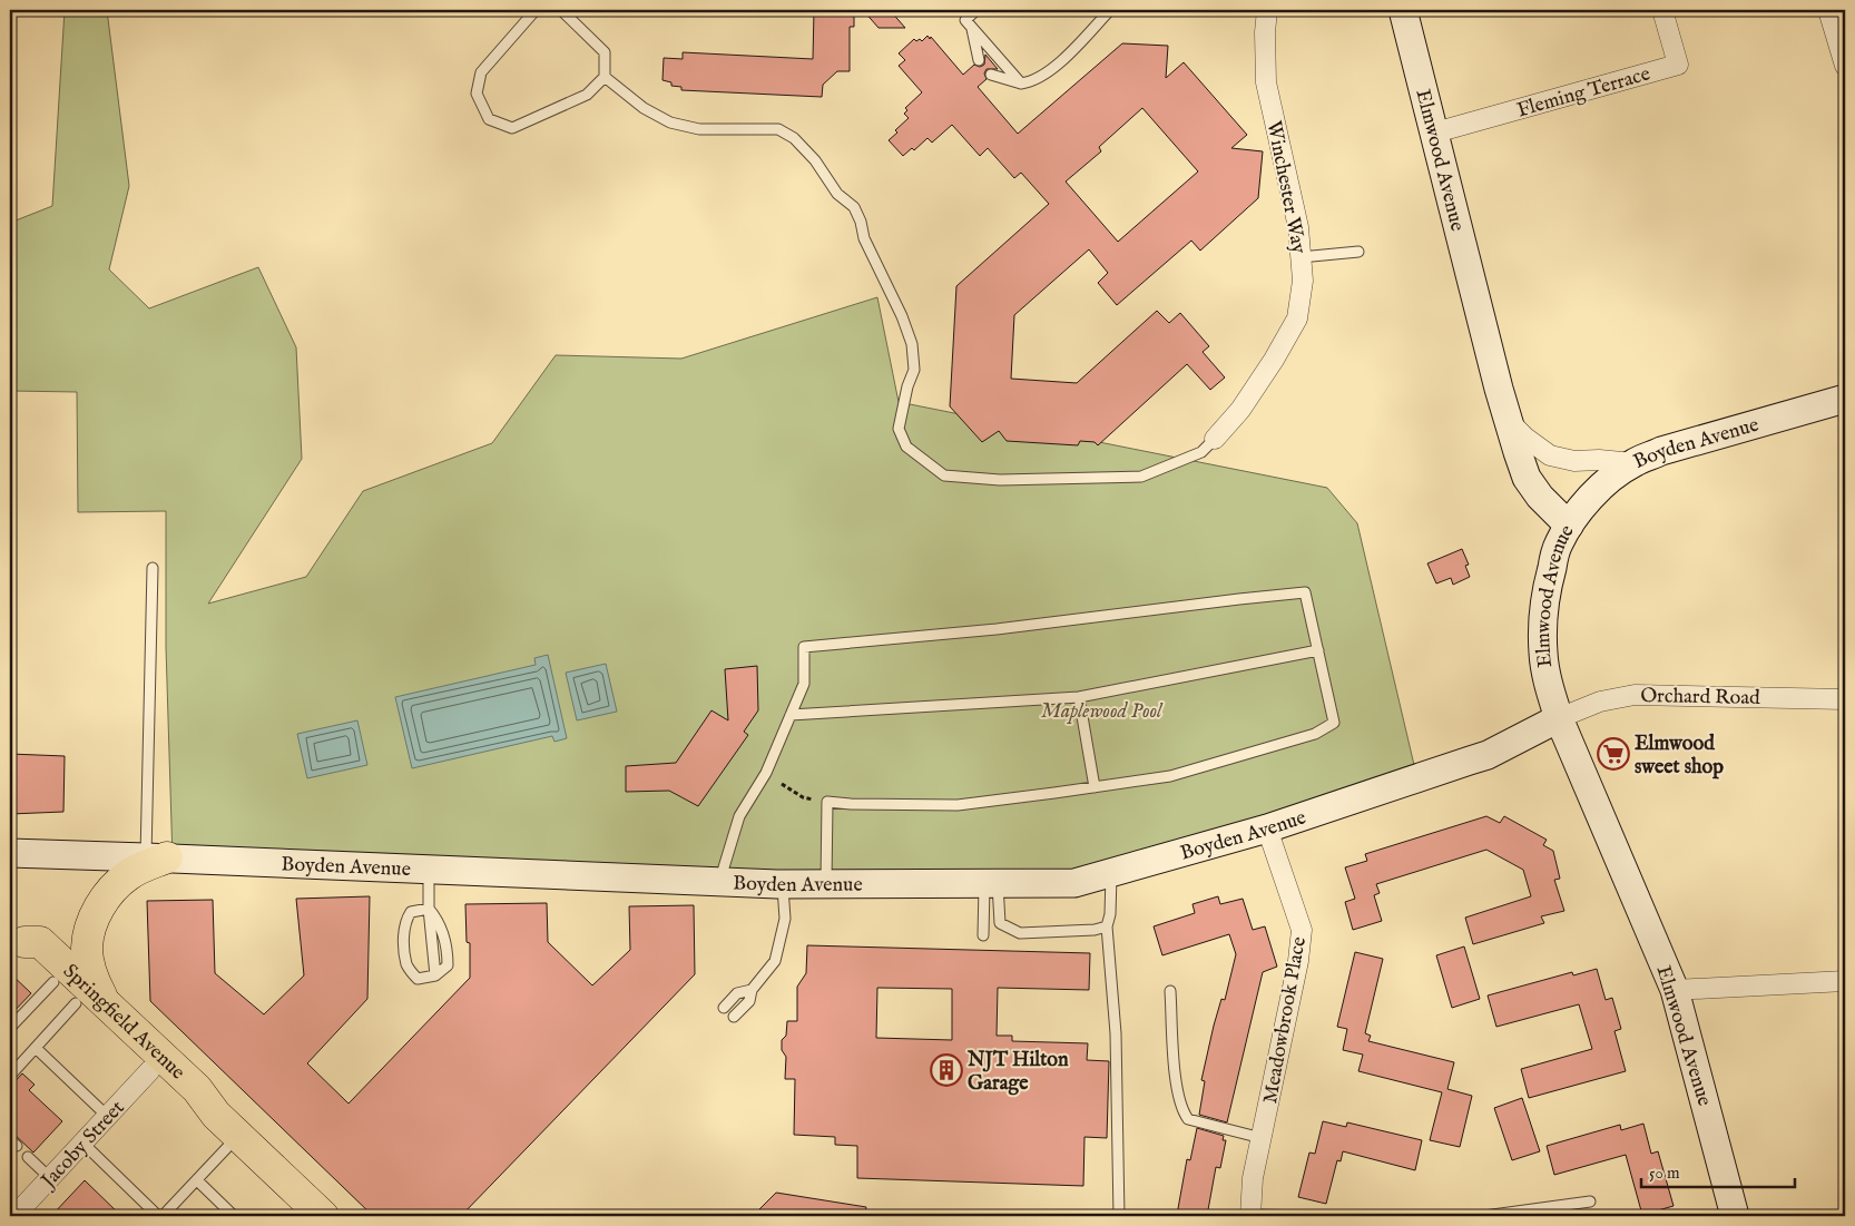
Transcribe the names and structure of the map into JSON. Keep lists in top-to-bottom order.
{
  "streets": {
    "main road": ["Springfield Avenue"],
    "street": [
      "Fleming Terrace",
      "Elmwood Avenue",
      "Winchester Way",
      "Boyden Avenue",
      "Orchard Road",
      "Meadowbrook Place",
      "Jacoby Street"
    ]
  },
  "crossings": [
    ["Fleming Terrace", "Elmwood Avenue"],
    ["Elmwood Avenue", "Boyden Avenue"],
    ["Elmwood Avenue", "Orchard Road"],
    ["Boyden Avenue", "Orchard Road"],
    ["Boyden Avenue", "Meadowbrook Place"],
    ["Springfield Avenue", "Jacoby Street"]
  ],
  "parks": ["Maplewood Pool"],
  "places": {
    "supermarket": ["Elmwood sweet shop"],
    "building": ["NJT Hilton Garage"]
  },
  "scale_bar": "50 m"
}
